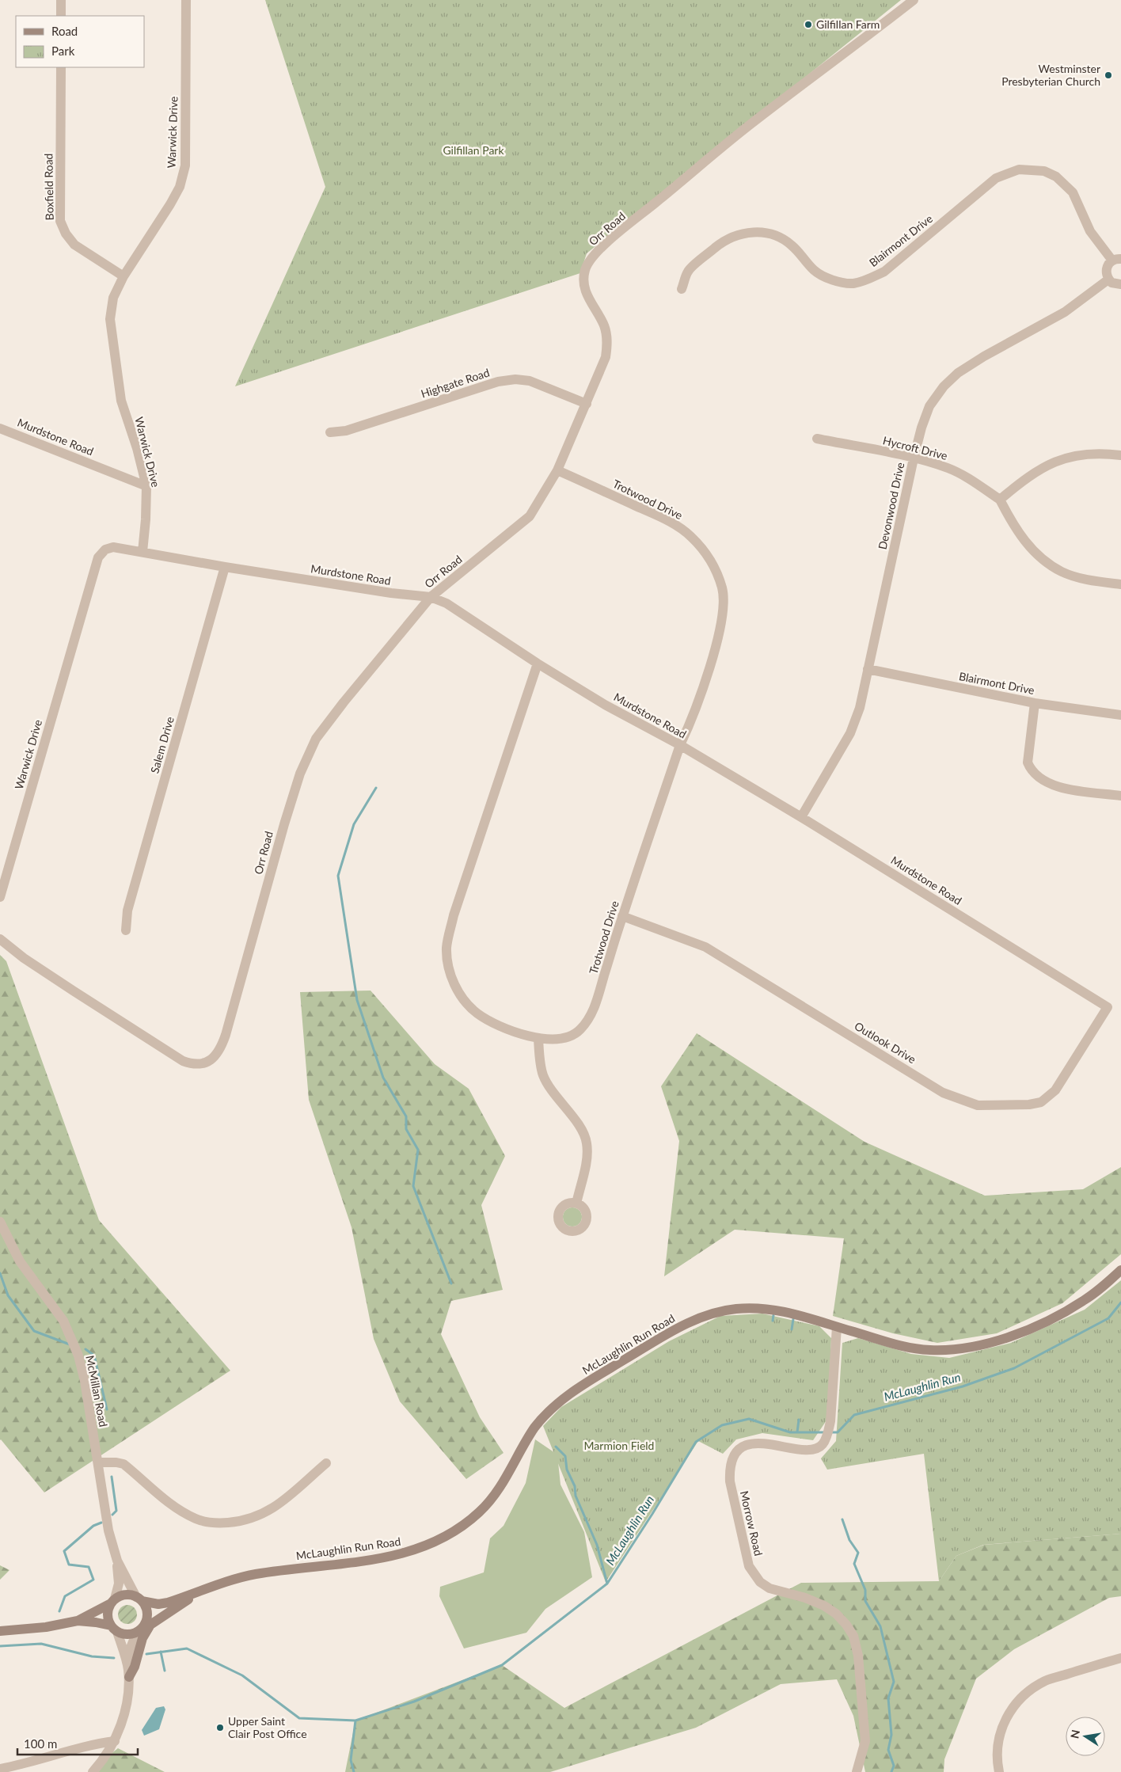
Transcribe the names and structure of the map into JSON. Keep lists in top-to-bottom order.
{
  "streets": {
    "main road": ["McLaughlin Run Road"],
    "street": [
      "Warwick Drive",
      "Boxfield Road",
      "Orr Road",
      "Blairmont Drive",
      "Highgate Road",
      "Murdstone Road",
      "Hycroft Drive",
      "Trotwood Drive",
      "Devonwood Drive",
      "Salem Drive",
      "Outlook Drive",
      "McMillan Road",
      "Morrow Road"
    ]
  },
  "crossings": [
    ["Warwick Drive", "Boxfield Road"],
    ["Warwick Drive", "Murdstone Road"],
    ["Orr Road", "Highgate Road"],
    ["Orr Road", "Murdstone Road"],
    ["Orr Road", "Trotwood Drive"],
    ["Blairmont Drive", "Devonwood Drive"],
    ["Murdstone Road", "Trotwood Drive"],
    ["Murdstone Road", "Devonwood Drive"],
    ["Murdstone Road", "Salem Drive"],
    ["Murdstone Road", "Outlook Drive"],
    ["Hycroft Drive", "Devonwood Drive"],
    ["Trotwood Drive", "Outlook Drive"],
    ["McLaughlin Run Road", "McMillan Road"],
    ["McLaughlin Run Road", "Morrow Road"]
  ],
  "water": ["McLaughlin Run"],
  "parks": ["Gilfillan Park", "Marmion Field"],
  "places": ["Gilfillan Farm", "Westminster Presbyterian Church", "Upper Saint Clair Post Office"],
  "legend": ["Road", "Park"],
  "scale_bar": "100 m",
  "north": "left"
}
